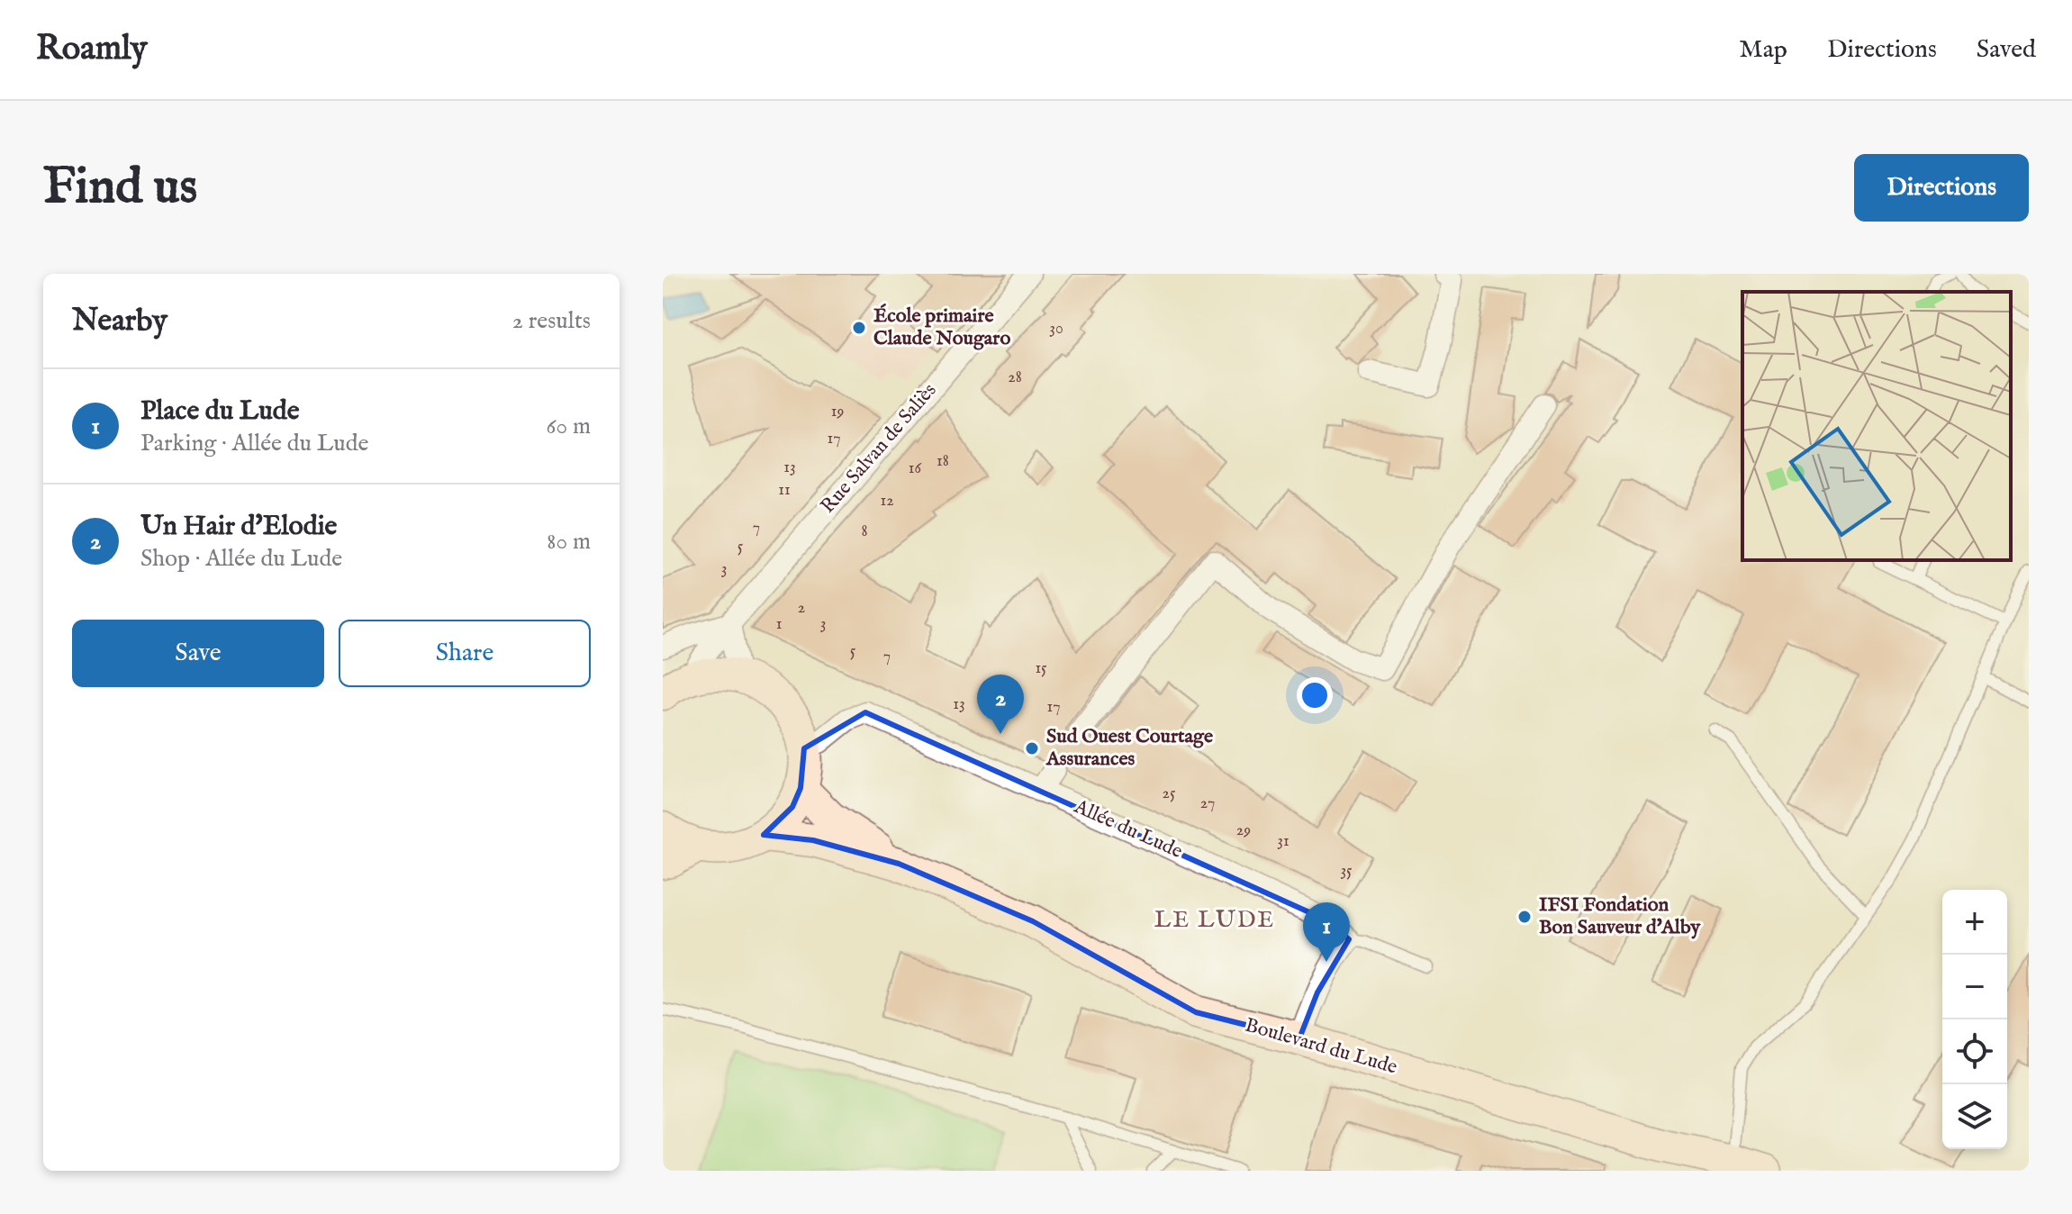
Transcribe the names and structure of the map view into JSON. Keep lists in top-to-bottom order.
{
  "streets": {
    "main road": ["Boulevard du Lude"],
    "street": ["Rue Salvan de Saliès", "Allée du Lude"]
  },
  "districts": ["LE LUDE"],
  "places": ["École primaire Claude Nougaro", "Sud Ouest Courtage Assurances", "IFSI Fondation Bon Sauveur d'Alby"],
  "house_numbers": [
    "30",
    "28",
    "19",
    "17",
    "18",
    "13",
    "16",
    "11",
    "12",
    "7",
    "8",
    "5",
    "3",
    "2",
    "1",
    "3",
    "5",
    "7",
    "15",
    "13",
    "17",
    "25",
    "27",
    "29",
    "31",
    "35"
  ],
  "page": {
    "header": "Roamly",
    "nav": ["Map", "Directions", "Saved"],
    "buttons": [
      "Directions",
      ["Save", "Share"]
    ],
    "title": "Find us",
    "heading": ["Nearby", "2 results"],
    "list": [
      {
        "mark": "1",
        "name": "Place du Lude",
        "note": "Parking · Allée du Lude",
        "value": "60 m"
      },
      {
        "mark": "2",
        "name": "Un Hair d'Elodie",
        "note": "Shop · Allée du Lude",
        "value": "80 m"
      }
    ],
    "pins": ["2", "1"],
    "map_buttons": ["+", "−"]
  }
}
